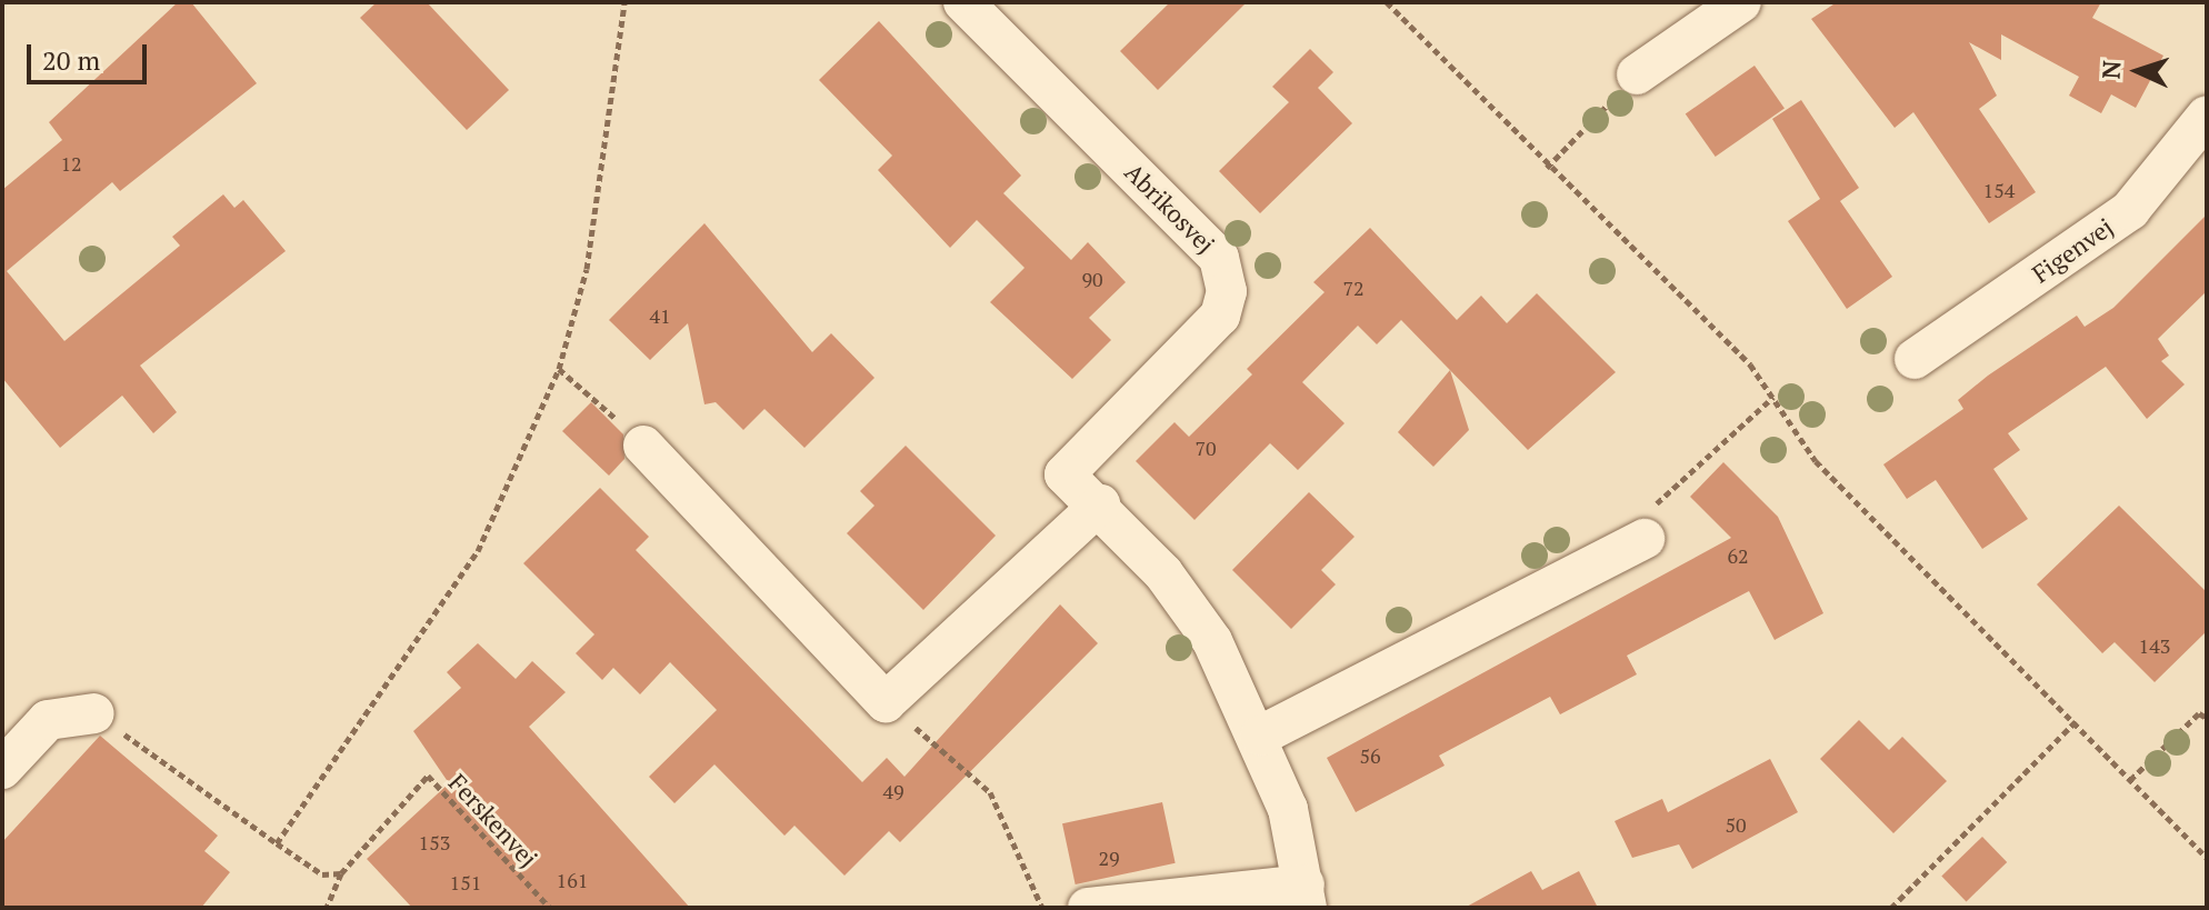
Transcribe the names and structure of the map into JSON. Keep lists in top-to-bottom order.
{
  "streets": {
    "street": ["Abrikosvej", "Figenvej"],
    "path": ["Ferskenvej"]
  },
  "house_numbers": [
    "12",
    "154",
    "90",
    "72",
    "41",
    "70",
    "62",
    "143",
    "56",
    "49",
    "50",
    "153",
    "29",
    "161",
    "151"
  ],
  "scale_bar": "20 m",
  "north": "left"
}
